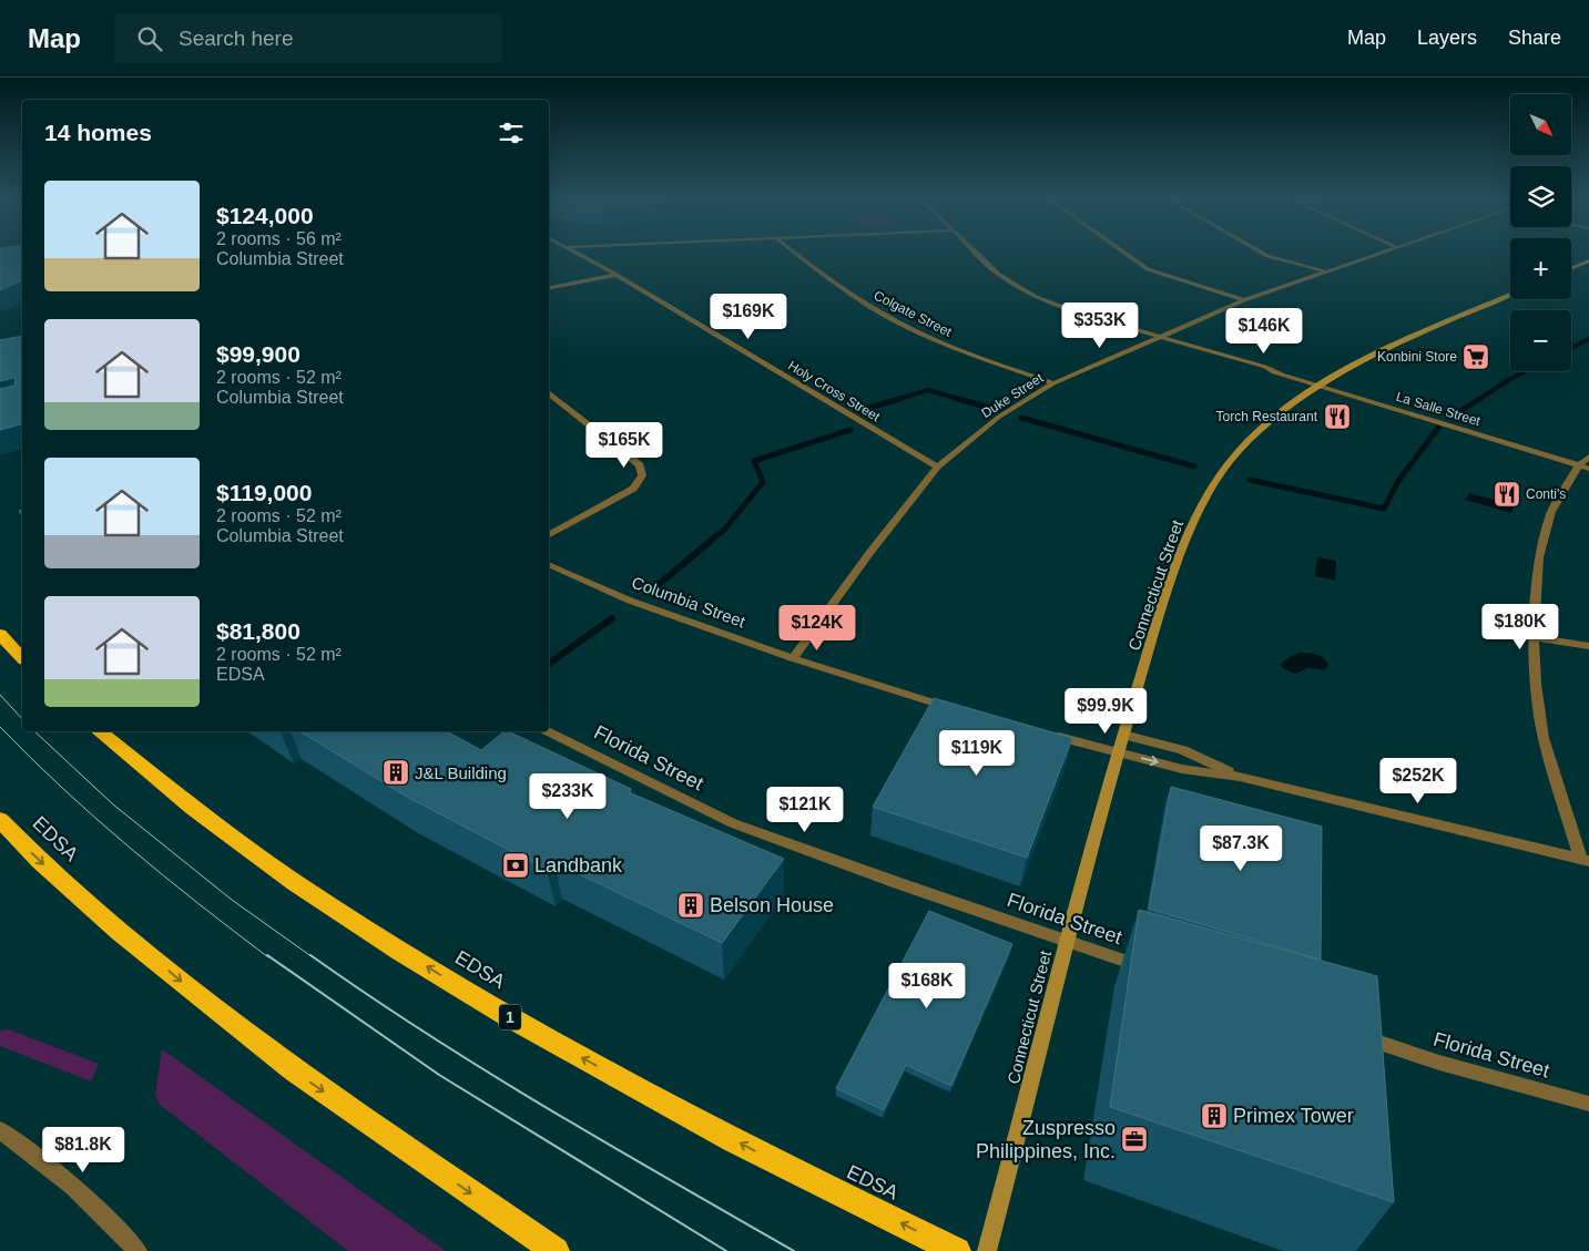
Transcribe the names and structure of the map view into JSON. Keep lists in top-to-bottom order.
{
  "streets": {
    "highway": ["EDSA", "1"],
    "street": [
      "Colgate Street",
      "Holy Cross Street",
      "Duke Street",
      "La Salle Street",
      "Connecticut Street",
      "Columbia Street",
      "Florida Street"
    ]
  },
  "crossings": [
    ["Colgate Street", "Duke Street"],
    ["Holy Cross Street", "Duke Street"],
    ["Duke Street", "La Salle Street"],
    ["Duke Street", "Columbia Street"],
    ["La Salle Street", "Connecticut Street"],
    ["Connecticut Street", "Florida Street"]
  ],
  "places": {
    "supermarket": ["Konbini Store"],
    "restaurant": ["Torch Restaurant", "Conti's"],
    "building": ["J&L Building", "Belson House", "Primex Tower"],
    "bank": ["Landbank"],
    "office": ["Zuspresso Philippines, Inc."]
  },
  "north": "bottom right",
  "page": {
    "header": "Map",
    "search": "Search here",
    "nav": ["Map", "Layers", "Share"],
    "map_buttons": ["+", "−"],
    "heading": "14 homes",
    "list": [
      {
        "name": "$124,000",
        "note": "2 rooms · 56 m² · Columbia Street"
      },
      {
        "name": "$99,900",
        "note": "2 rooms · 52 m² · Columbia Street"
      },
      {
        "name": "$119,000",
        "note": "2 rooms · 52 m² · Columbia Street"
      },
      {
        "name": "$81,800",
        "note": "2 rooms · 52 m² · EDSA"
      }
    ],
    "price": [
      "$169K",
      "$353K",
      "$146K",
      "$165K",
      "$180K",
      "$124K",
      "$99.9K",
      "$119K",
      "$252K",
      "$233K",
      "$121K",
      "$87.3K",
      "$168K",
      "$81.8K"
    ]
  }
}
